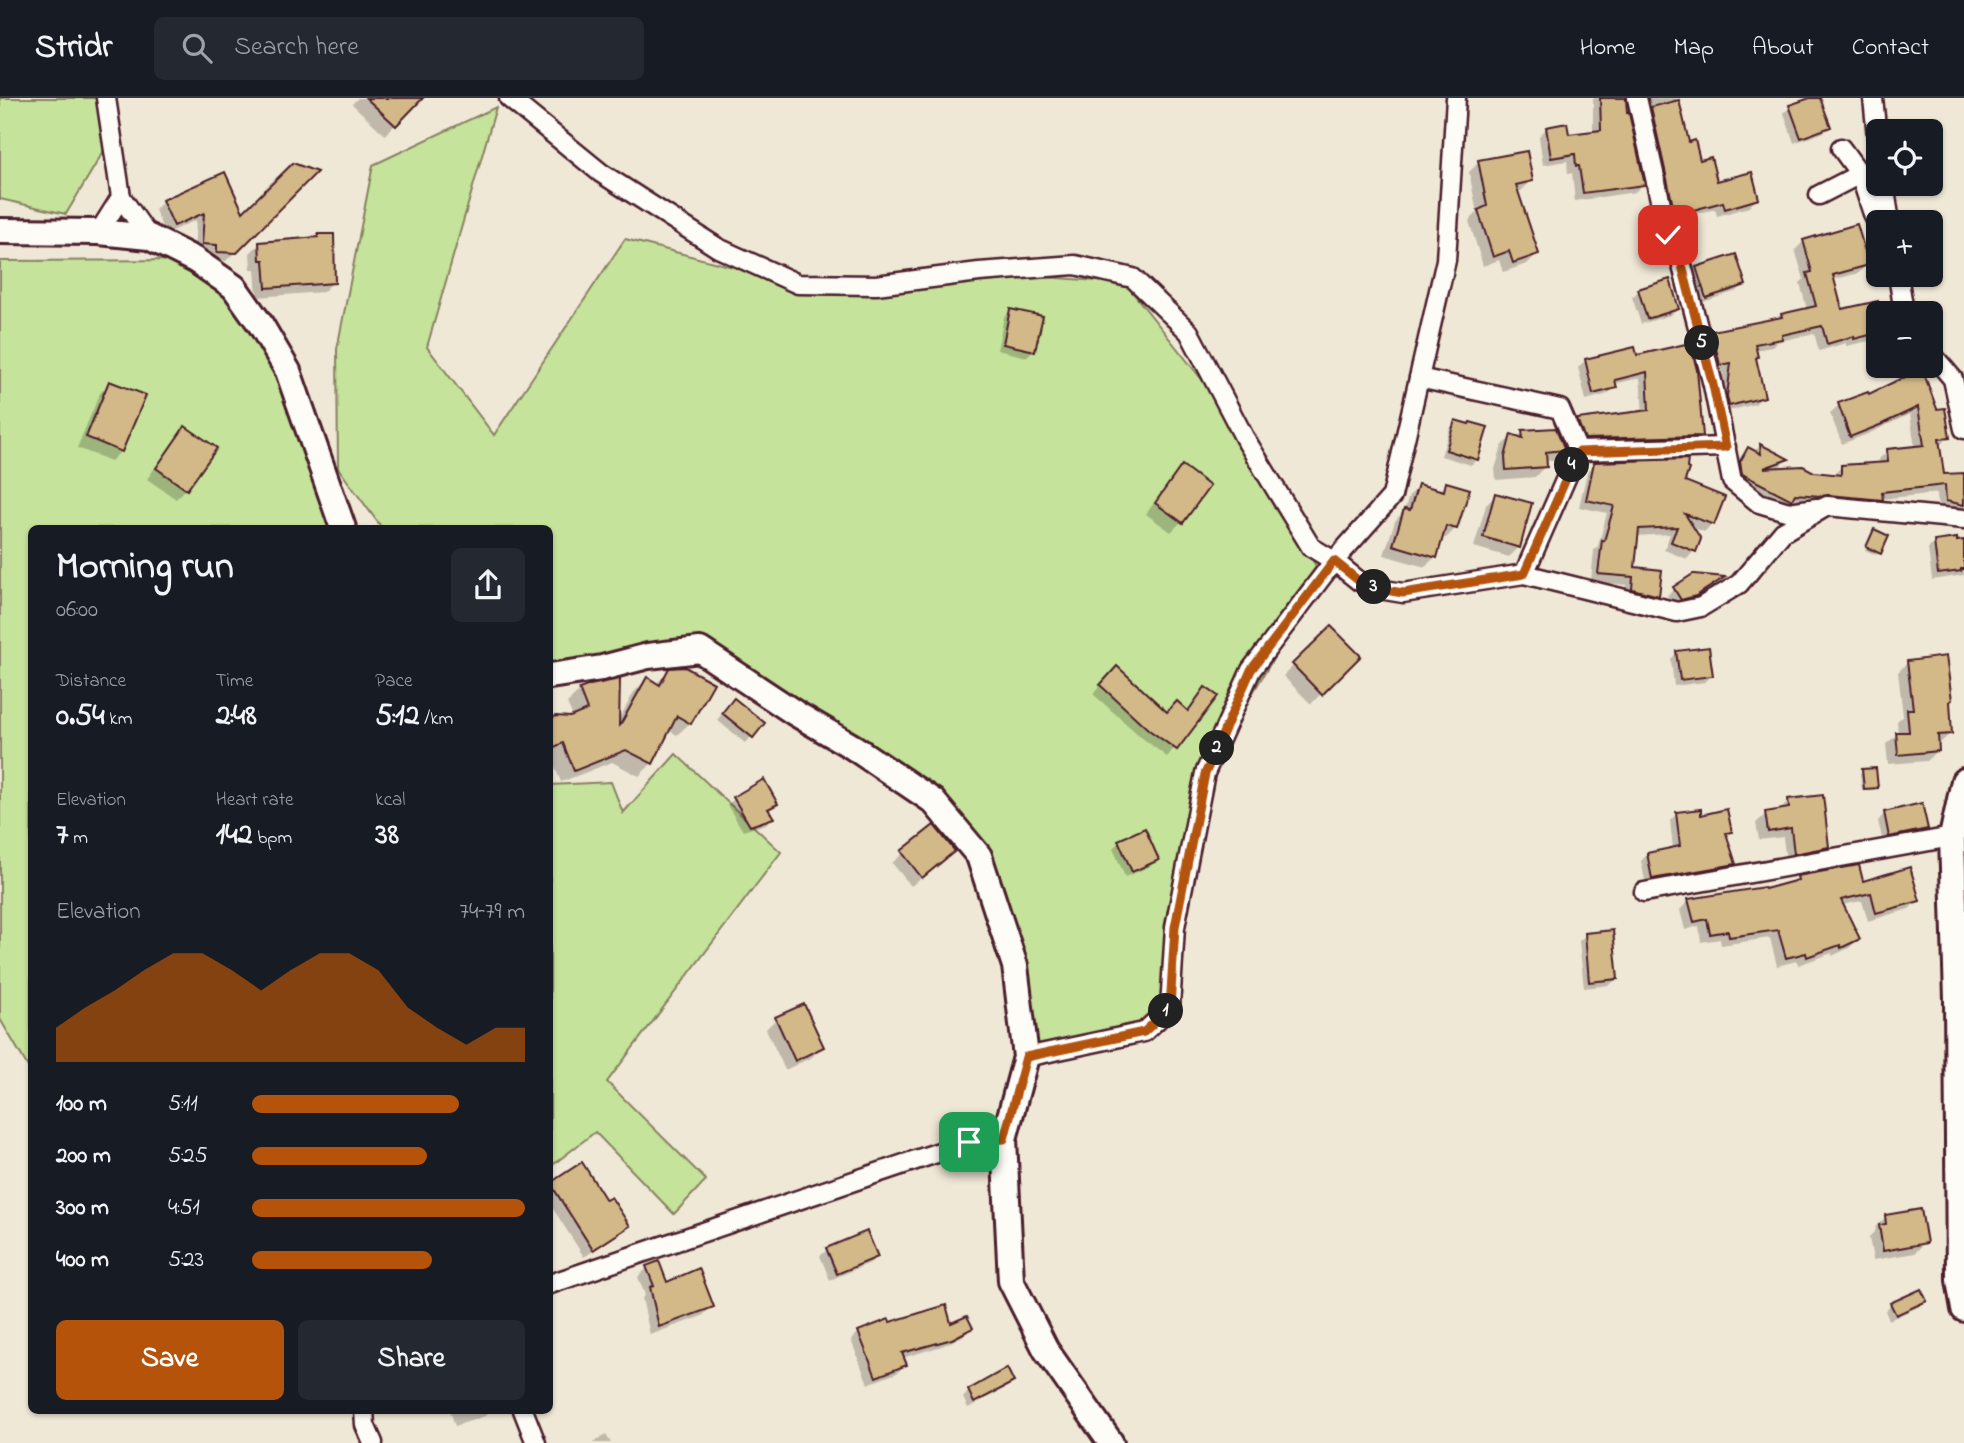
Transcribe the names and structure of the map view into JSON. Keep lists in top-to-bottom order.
{
  "page": {
    "header": "Stridr",
    "search": "Search here",
    "nav": [
      "Home",
      "Map",
      "About",
      "Contact"
    ],
    "map_buttons": ["+", "−"],
    "pins": [
      "5",
      "4",
      "3",
      "2",
      "1"
    ],
    "heading": ["Morning run", "06:00"],
    "stats": [
      ["Distance", "0.54 km"],
      ["Time", "2:48"],
      ["Pace", "5:12 /km"],
      ["Elevation", "7 m"],
      ["Heart rate", "142 bpm"],
      ["kcal", "38"]
    ],
    "chart": ["Elevation", "74–79 m"],
    "list": [
      {
        "name": "100 m",
        "note": "5:11"
      },
      {
        "name": "200 m",
        "note": "5:25"
      },
      {
        "name": "300 m",
        "note": "4:51"
      },
      {
        "name": "400 m",
        "note": "5:23"
      }
    ],
    "buttons": ["Save", "Share"]
  }
}
